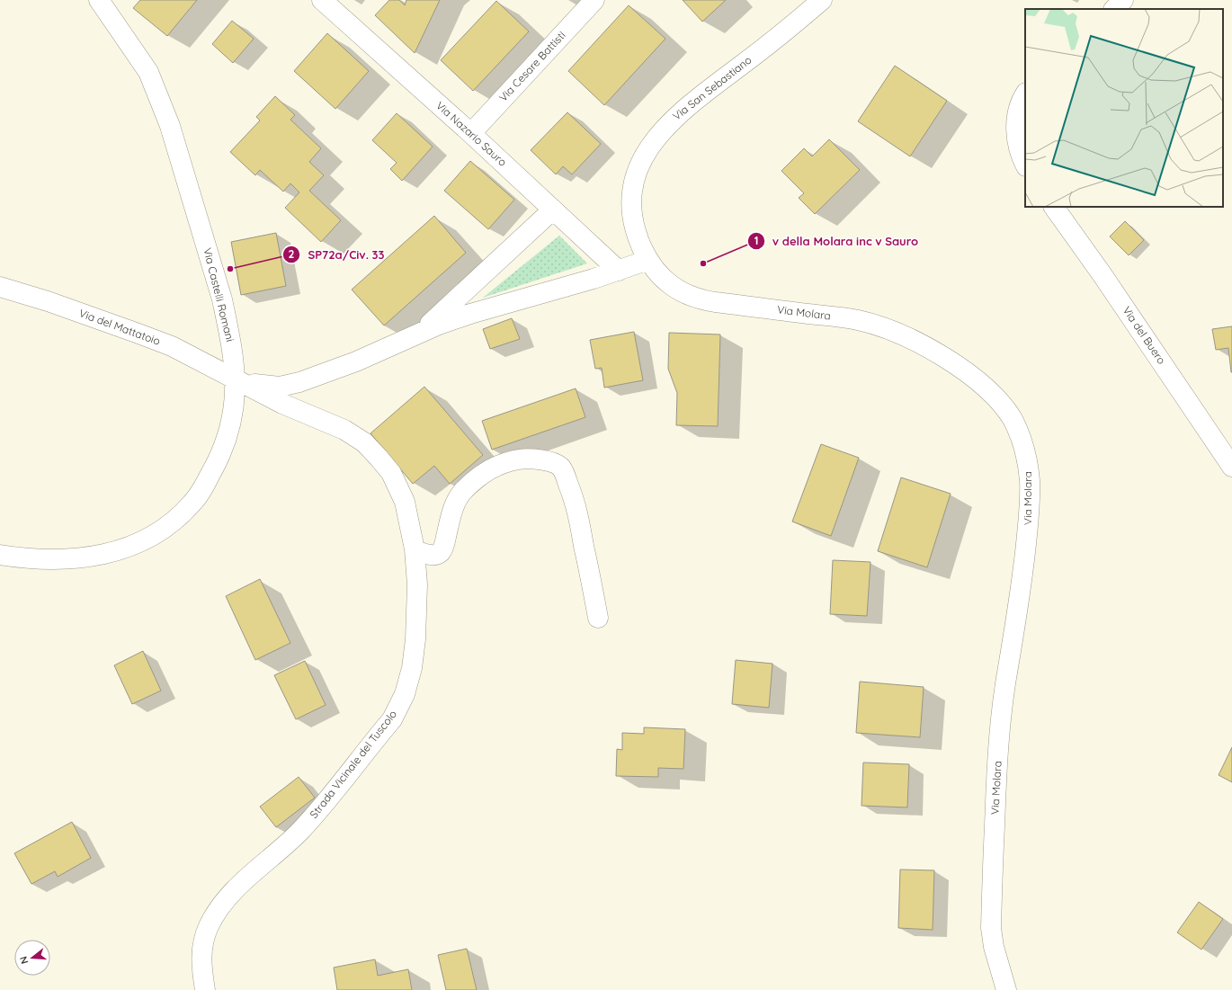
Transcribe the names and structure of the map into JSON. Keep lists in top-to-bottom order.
{
  "streets": {
    "street": [
      "Via Cesare Battisti",
      "Via San Sebastiano",
      "Via Nazario Sauro",
      "Via Castelli Romani",
      "Via Molara",
      "Via del Mattatoio",
      "Via del Buero",
      "Strada Vicinale del Tuscolo"
    ]
  },
  "crossings": [
    ["Via Cesare Battisti", "Via Nazario Sauro"],
    ["Via San Sebastiano", "Via Molara"],
    ["Via Castelli Romani", "Via del Mattatoio"],
    ["Via Castelli Romani", "Strada Vicinale del Tuscolo"],
    ["Via del Mattatoio", "Strada Vicinale del Tuscolo"]
  ],
  "places": ["v della Molara inc v Sauro", "SP72a/Civ. 33"],
  "north": "left"
}
